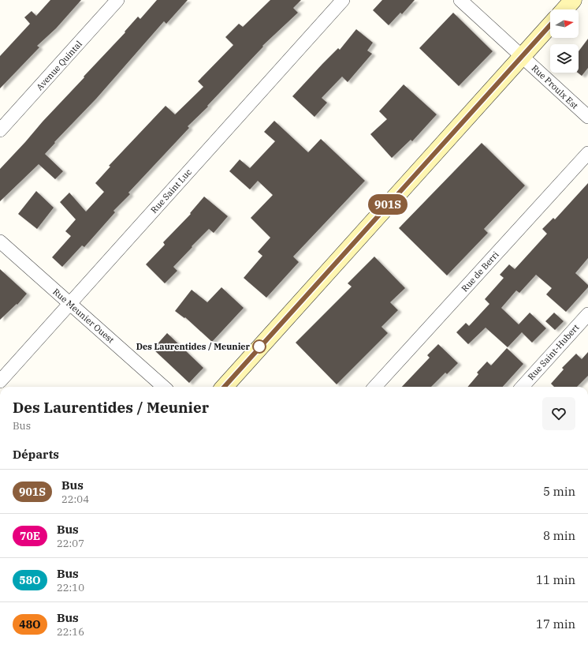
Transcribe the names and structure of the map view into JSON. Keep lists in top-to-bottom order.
{
  "streets": {
    "street": [
      "Avenue Quintal",
      "Rue Proulx Est",
      "Rue Saint Luc",
      "Rue de Berri",
      "Rue Meunier Ouest",
      "Rue Saint-Hubert"
    ]
  },
  "crossings": [
    ["Rue Saint Luc", "Rue Meunier Ouest"]
  ],
  "places": ["Des Laurentides / Meunier"],
  "lines": ["bus line 901S"],
  "north": "right",
  "page": {
    "on_map": "901S",
    "heading": [
      ["Des Laurentides / Meunier", "Bus"],
      "Départs"
    ],
    "list": [
      {
        "mark": "901S",
        "name": "Bus",
        "note": "22:04",
        "value": "5 min"
      },
      {
        "mark": "70E",
        "name": "Bus",
        "note": "22:07",
        "value": "8 min"
      },
      {
        "mark": "58O",
        "name": "Bus",
        "note": "22:10",
        "value": "11 min"
      },
      {
        "mark": "48O",
        "name": "Bus",
        "note": "22:16",
        "value": "17 min"
      }
    ]
  }
}
